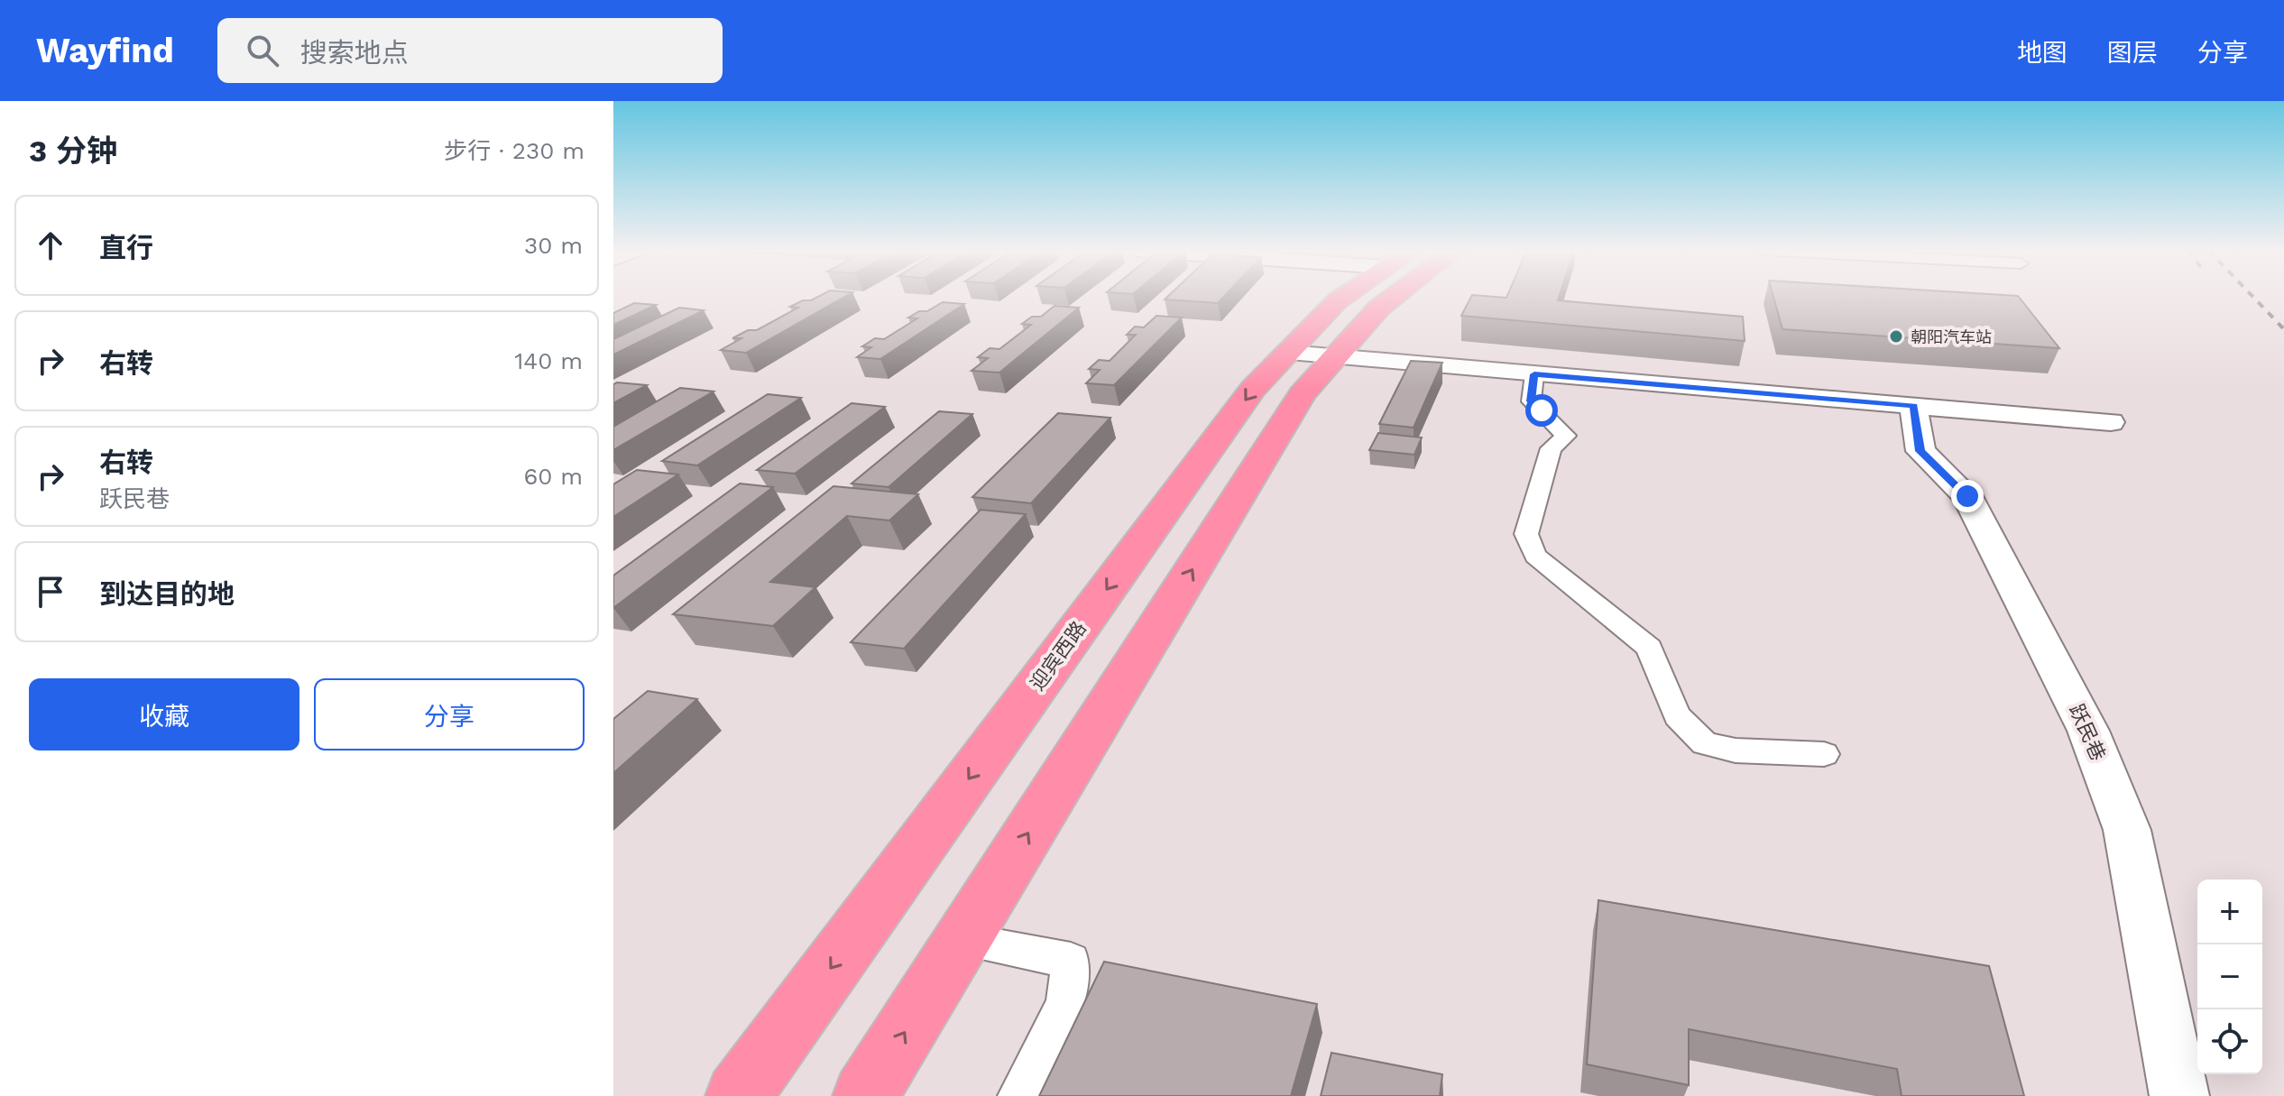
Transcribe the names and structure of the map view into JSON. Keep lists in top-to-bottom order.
{
  "streets": {
    "highway": ["迎宾西路"],
    "street": ["跃民巷"]
  },
  "places": ["朝阳汽车站"],
  "page": {
    "header": "Wayfind",
    "search": "搜索地点",
    "nav": ["地图", "图层", "分享"],
    "heading": ["3 分钟", "步行 · 230 m"],
    "list": [
      ["直行", "30 m"],
      ["右转", "140 m"],
      ["右转", "跃民巷", "60 m"],
      "到达目的地"
    ],
    "buttons": ["收藏", "分享"],
    "map_buttons": ["+", "−"]
  }
}
